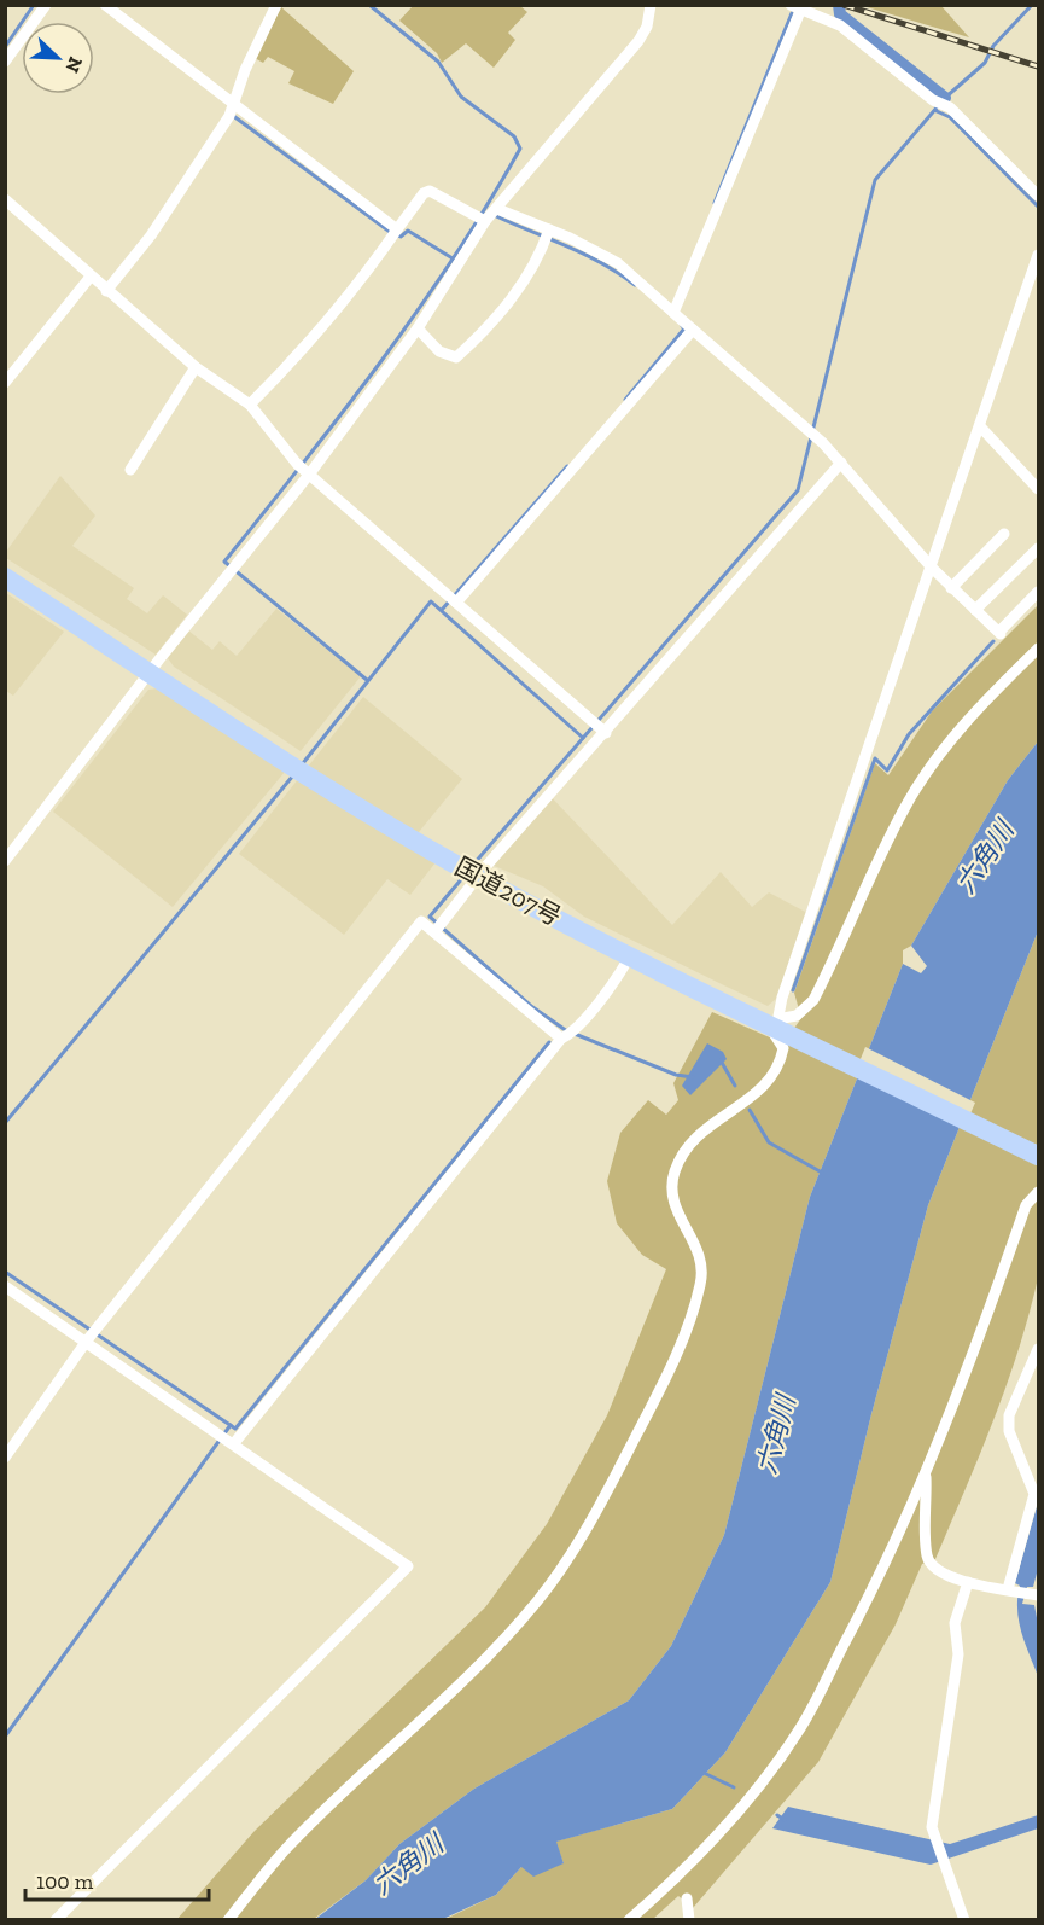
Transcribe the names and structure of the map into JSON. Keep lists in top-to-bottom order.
{
  "streets": {
    "highway": ["国道207号"]
  },
  "water": ["六角川"],
  "scale_bar": "100 m",
  "north": "bottom right"
}
